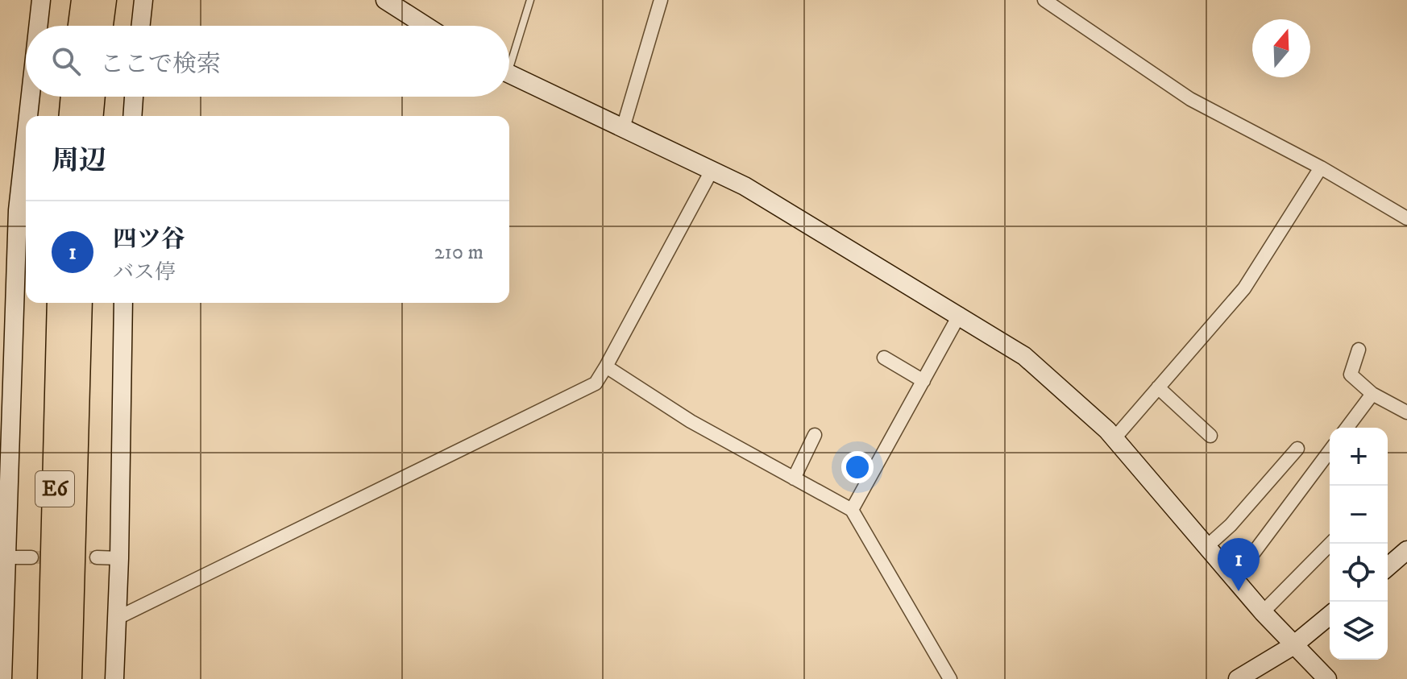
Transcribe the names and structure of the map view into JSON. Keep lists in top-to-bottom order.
{
  "streets": {
    "highway": ["E6"]
  },
  "north": "top",
  "page": {
    "search": "ここで検索",
    "heading": "周辺",
    "list": [
      {
        "mark": "1",
        "name": "四ツ谷",
        "note": "バス停",
        "value": "210 m"
      }
    ],
    "map_buttons": ["+", "−"],
    "pins": "1"
  }
}
